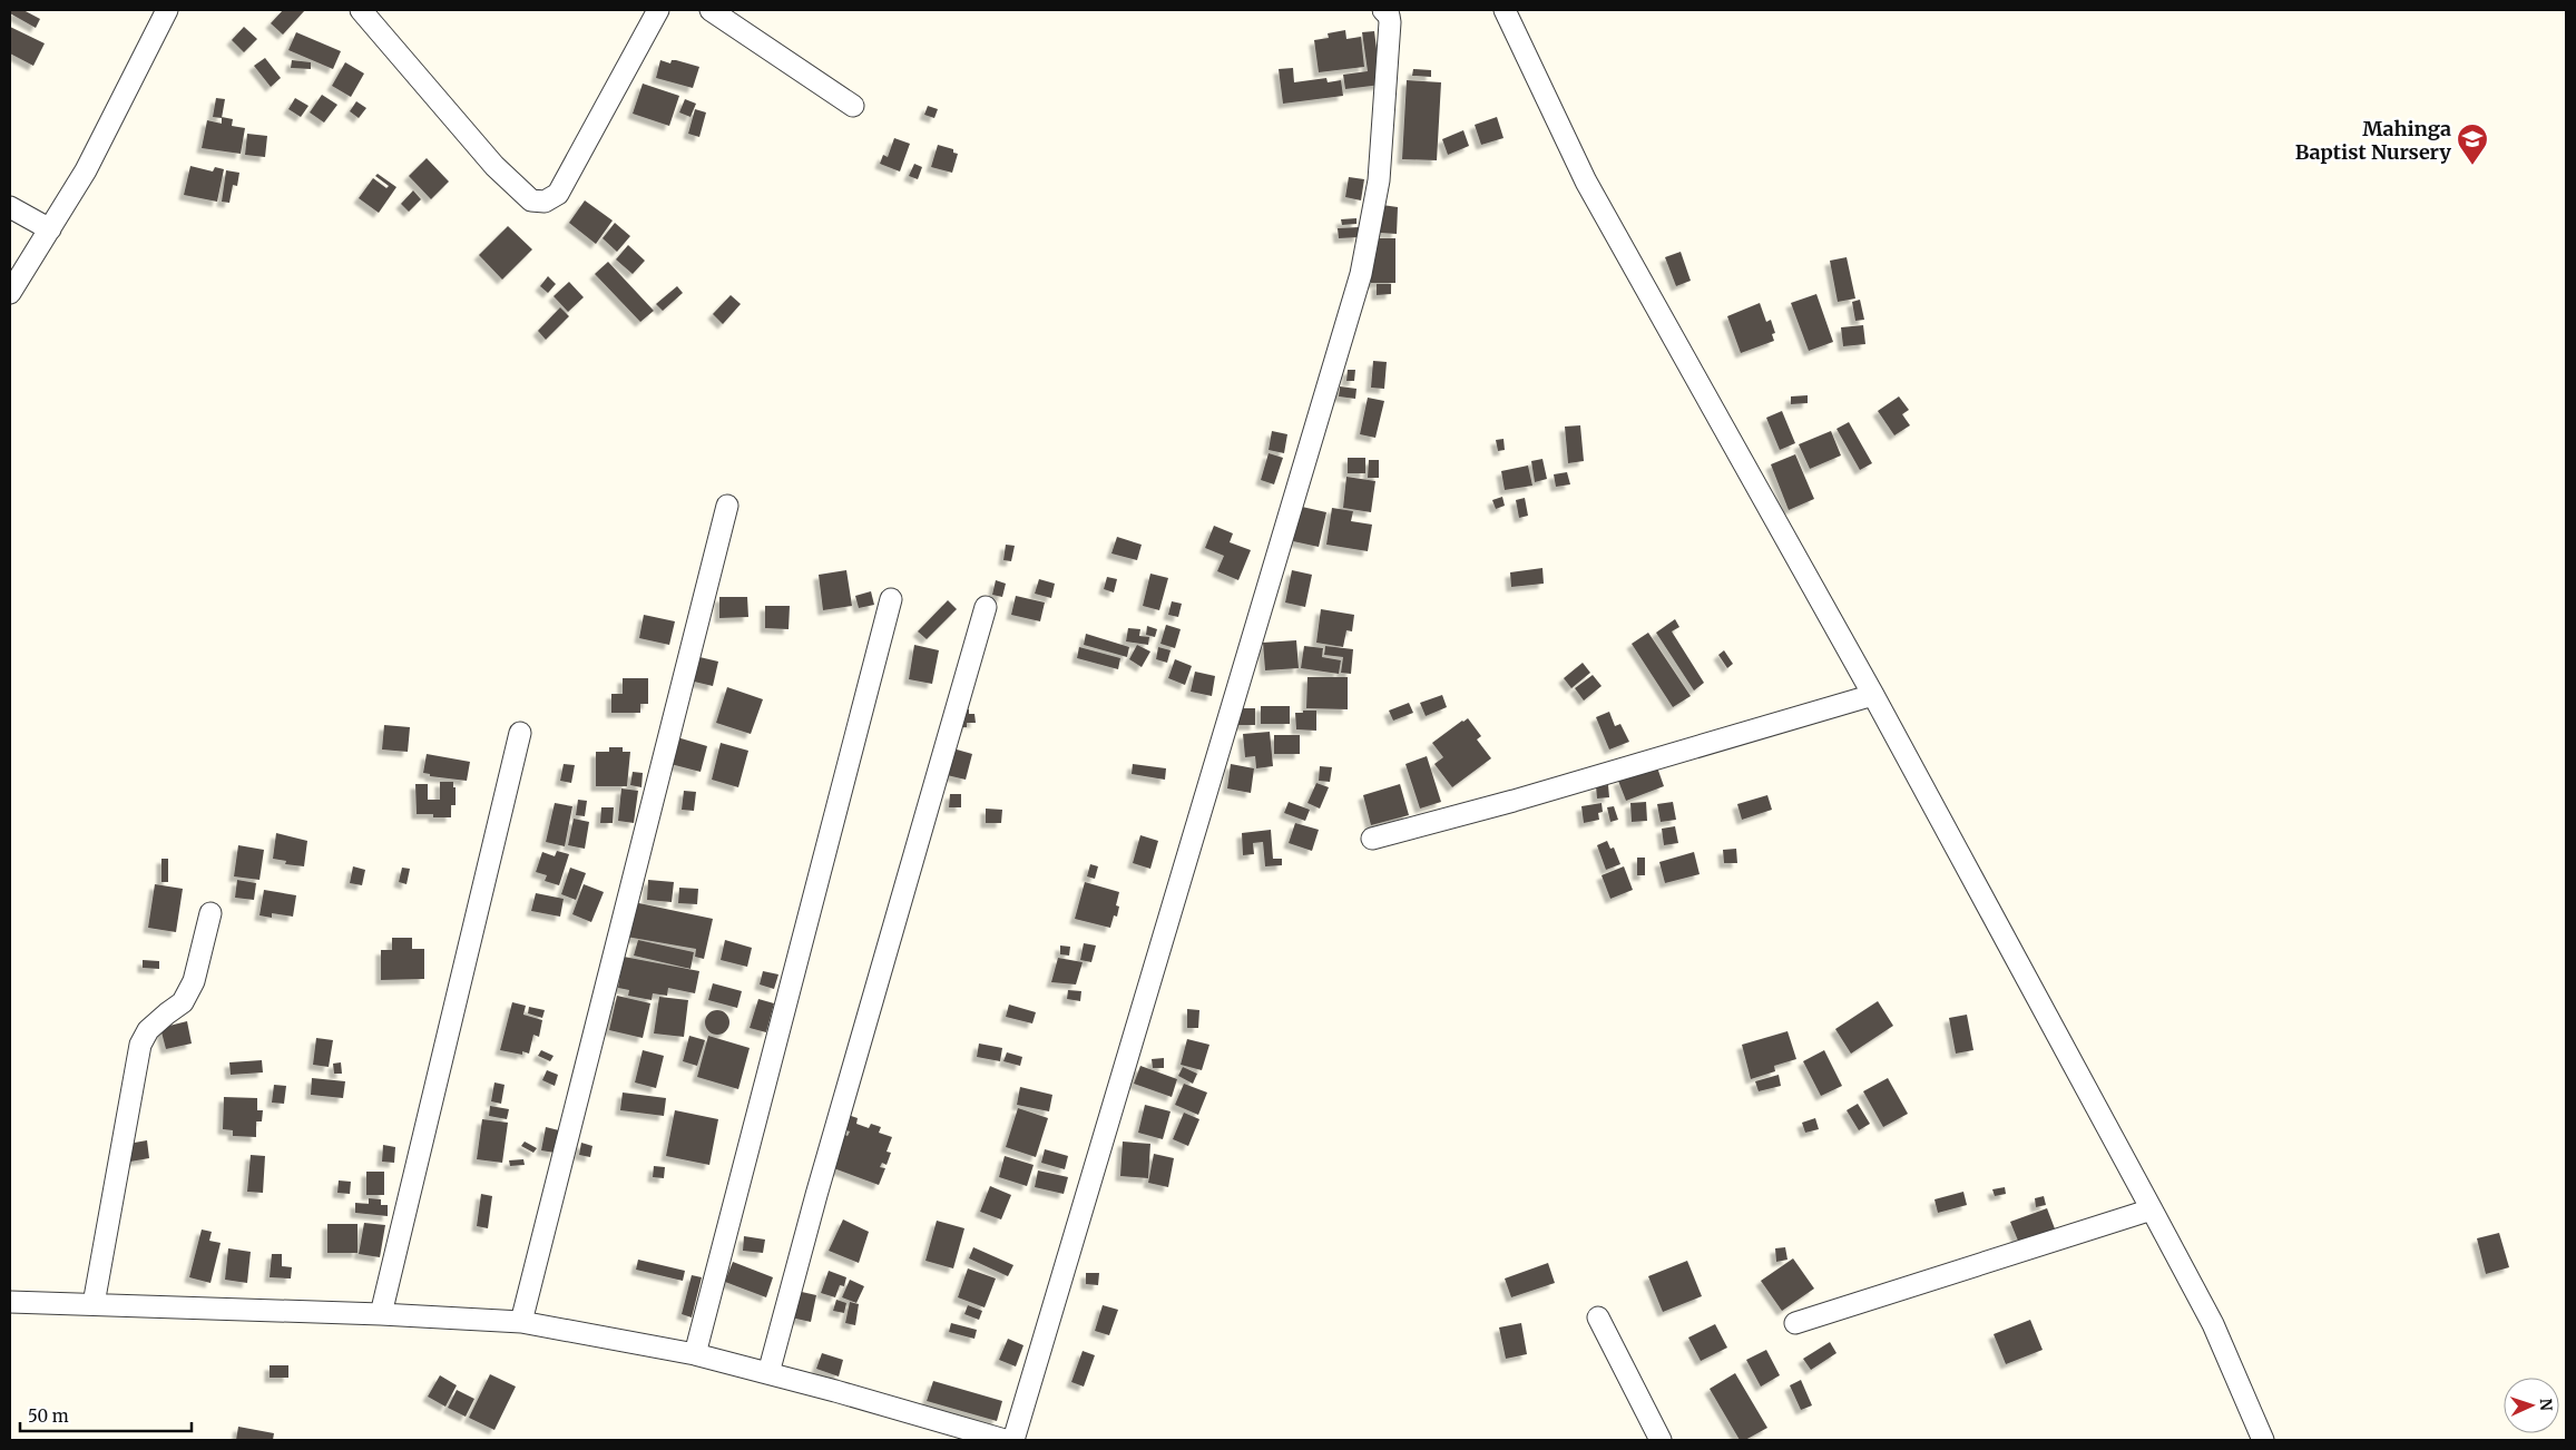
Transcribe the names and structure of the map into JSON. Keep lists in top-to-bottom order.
{
  "places": {
    "school or university": ["Mahinga Baptist Nursery"]
  },
  "scale_bar": "50 m",
  "north": "right"
}
